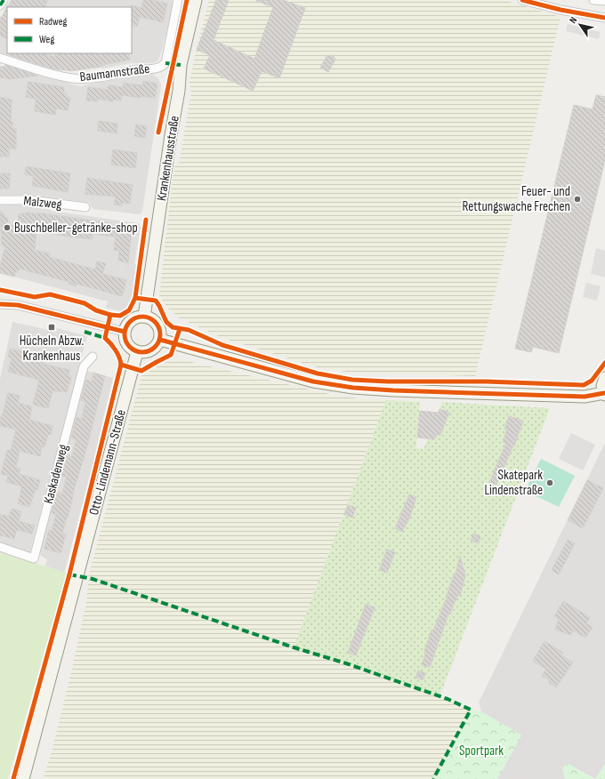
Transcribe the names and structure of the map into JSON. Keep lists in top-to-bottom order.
{
  "streets": {
    "street": [
      "Baumannstraße",
      "Krankenhausstraße",
      "Malzweg",
      "Otto-Lindemann-Straße",
      "Kaskadenweg"
    ]
  },
  "crossings": [
    ["Krankenhausstraße", "Otto-Lindemann-Straße"]
  ],
  "parks": ["Sportpark"],
  "places": {
    "other": ["Feuer- und Rettungswache Frechen", "Buschbeller-getränke-shop", "Skatepark Lindenstraße"],
    "transit": ["Hücheln Abzw. Krankenhaus"]
  },
  "legend": ["Radweg", "Weg"],
  "north": "top left"
}
